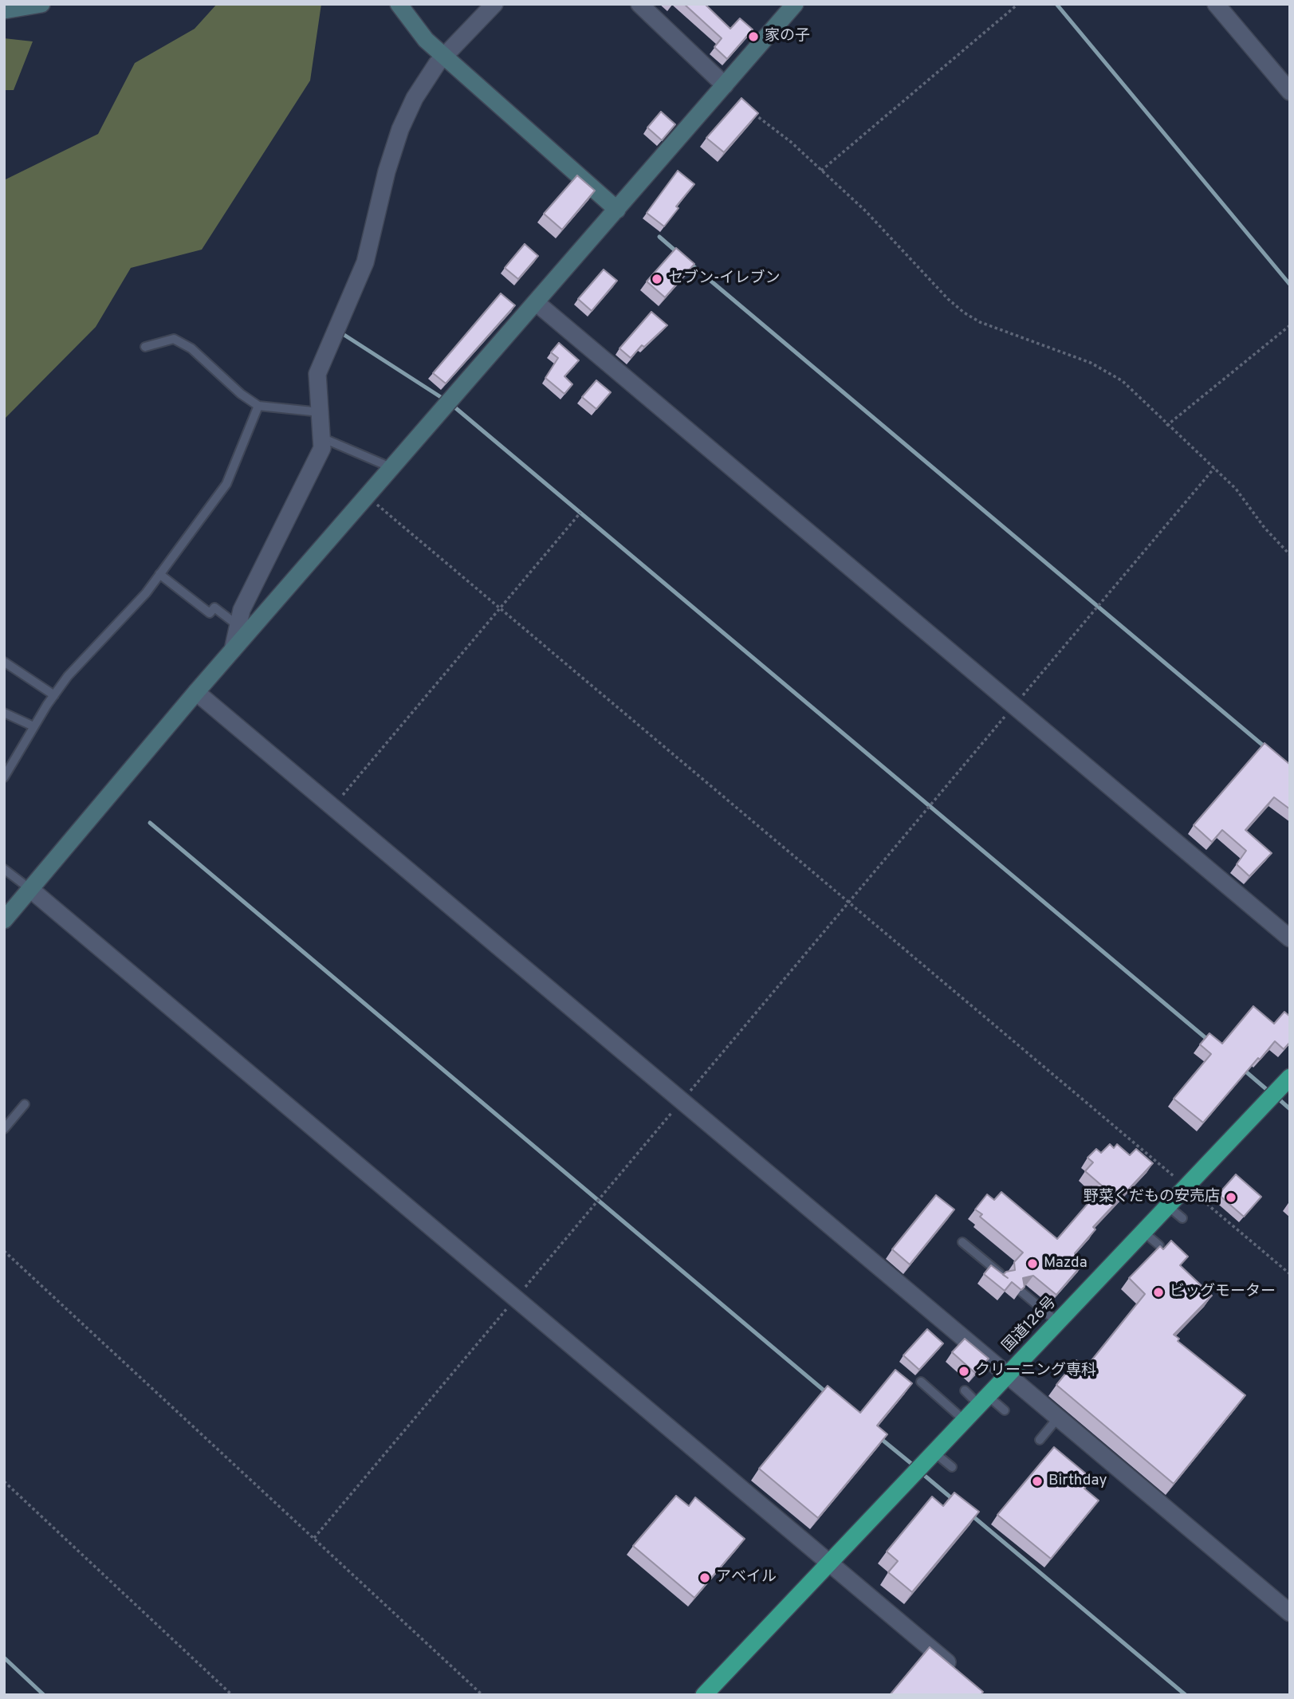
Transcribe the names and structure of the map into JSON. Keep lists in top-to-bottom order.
{
  "streets": {
    "highway": ["国道126号"]
  },
  "places": [
    "家の子",
    "セブン-イレブン",
    "野菜くだもの安売店",
    "Mazda",
    "ビッグモーター",
    "クリーニング専科",
    "Birthday",
    "アベイル"
  ]
}
